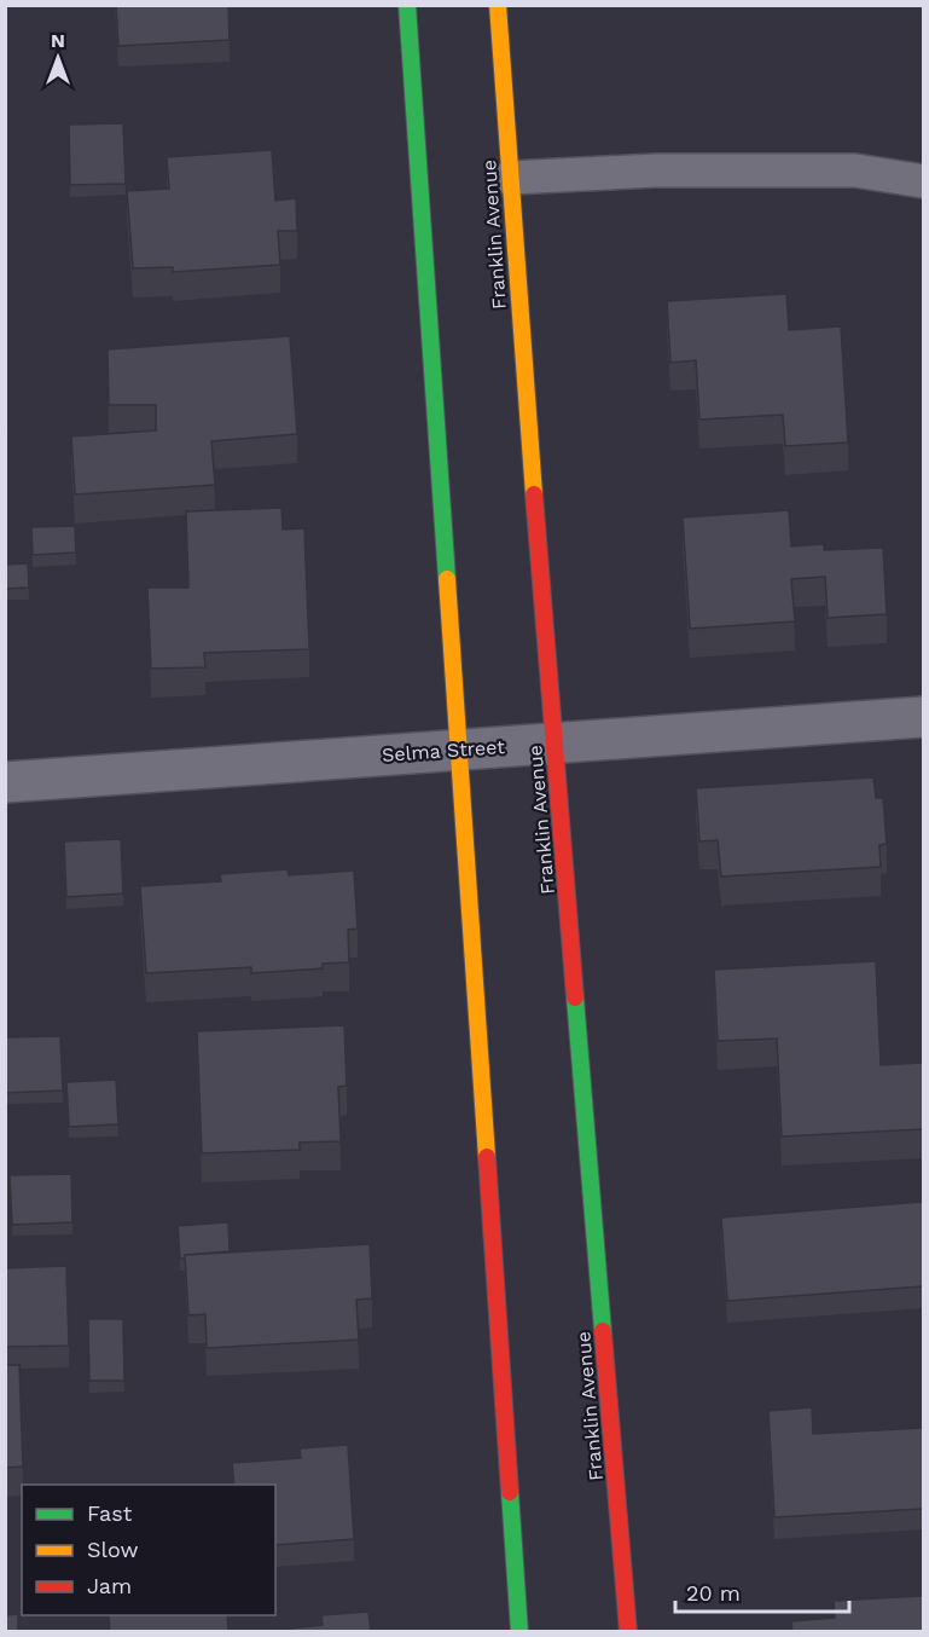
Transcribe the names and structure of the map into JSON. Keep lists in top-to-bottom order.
{
  "streets": {
    "street": ["Franklin Avenue", "Selma Street"]
  },
  "crossings": [
    ["Franklin Avenue", "Selma Street"]
  ],
  "legend": ["Fast", "Slow", "Jam"],
  "scale_bar": "20 m",
  "north": "top"
}
